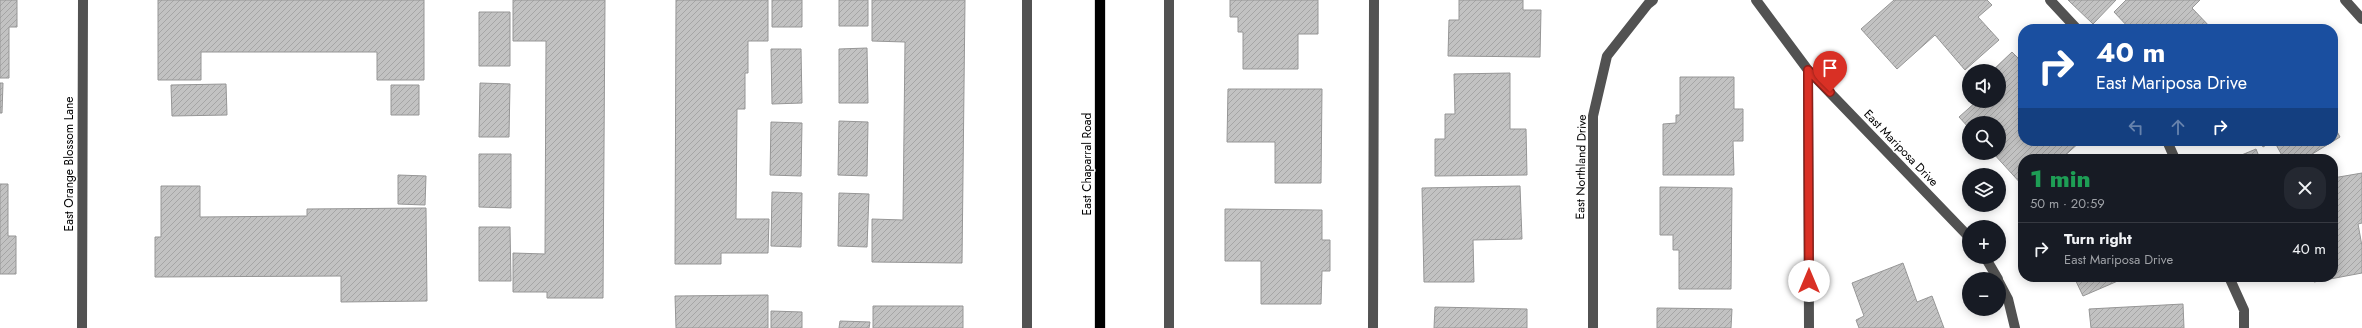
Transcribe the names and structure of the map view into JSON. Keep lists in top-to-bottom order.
{
  "streets": {
    "main road": ["East Chaparral Road"],
    "street": ["East Mariposa Drive", "East Orange Blossom Lane", "East Northland Drive"]
  },
  "page": {
    "turn": ["40 m", "East Mariposa Drive"],
    "map_buttons": ["+", "−"],
    "heading": ["1 min", "50 m · 20:59"],
    "list": [
      {
        "name": "Turn right",
        "note": "East Mariposa Drive",
        "value": "40 m"
      }
    ]
  }
}
